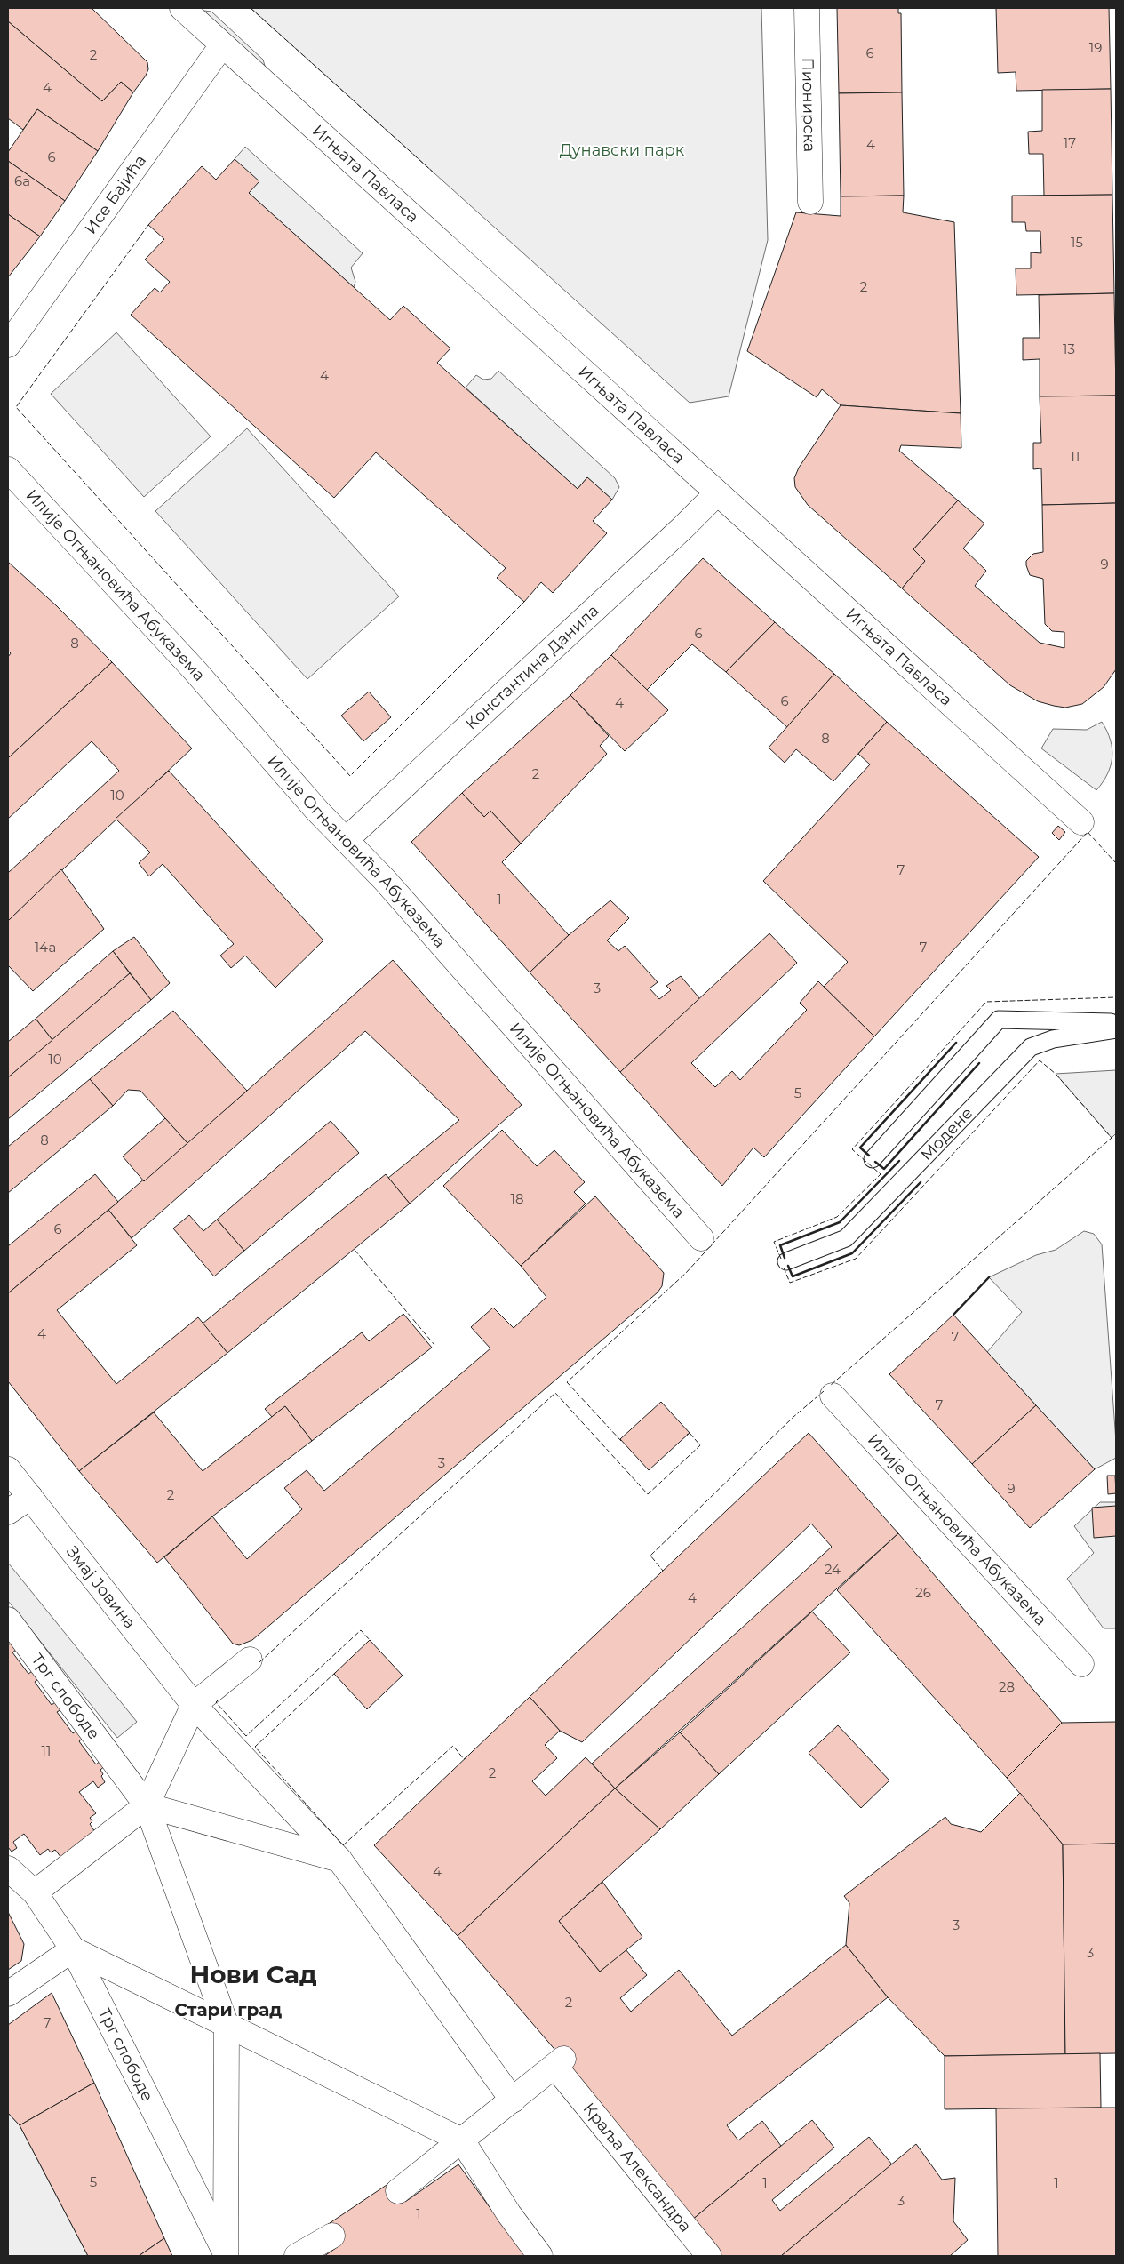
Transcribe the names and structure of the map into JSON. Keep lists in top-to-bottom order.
{
  "streets": {
    "street": [
      "Пионирска",
      "Игњата Павласа",
      "Исе Бајића",
      "Илије Огњановића Абуказема",
      "Константина Данила",
      "Змај Јовина",
      "Трг слободе",
      "Краља Александра"
    ],
    "lane": ["Модене"]
  },
  "crossings": [
    ["Игњата Павласа", "Исе Бајића"],
    ["Игњата Павласа", "Константина Данила"],
    ["Илије Огњановића Абуказема", "Константина Данила"]
  ],
  "districts": ["Нови Сад", "Стари град"],
  "parks": ["Дунавски парк"],
  "house_numbers": [
    "19",
    "6",
    "2",
    "4",
    "17",
    "4",
    "6",
    "6a",
    "15",
    "2",
    "13",
    "4",
    "11",
    "9",
    "6",
    "8",
    "6",
    "4",
    "8",
    "2",
    "10",
    "7",
    "1",
    "14a",
    "7",
    "3",
    "10",
    "5",
    "8",
    "18",
    "6",
    "4",
    "7",
    "7",
    "3",
    "9",
    "2",
    "24",
    "26",
    "4",
    "28",
    "11",
    "2",
    "4",
    "3",
    "3",
    "2",
    "7",
    "5",
    "1",
    "1",
    "3",
    "1"
  ]
}
